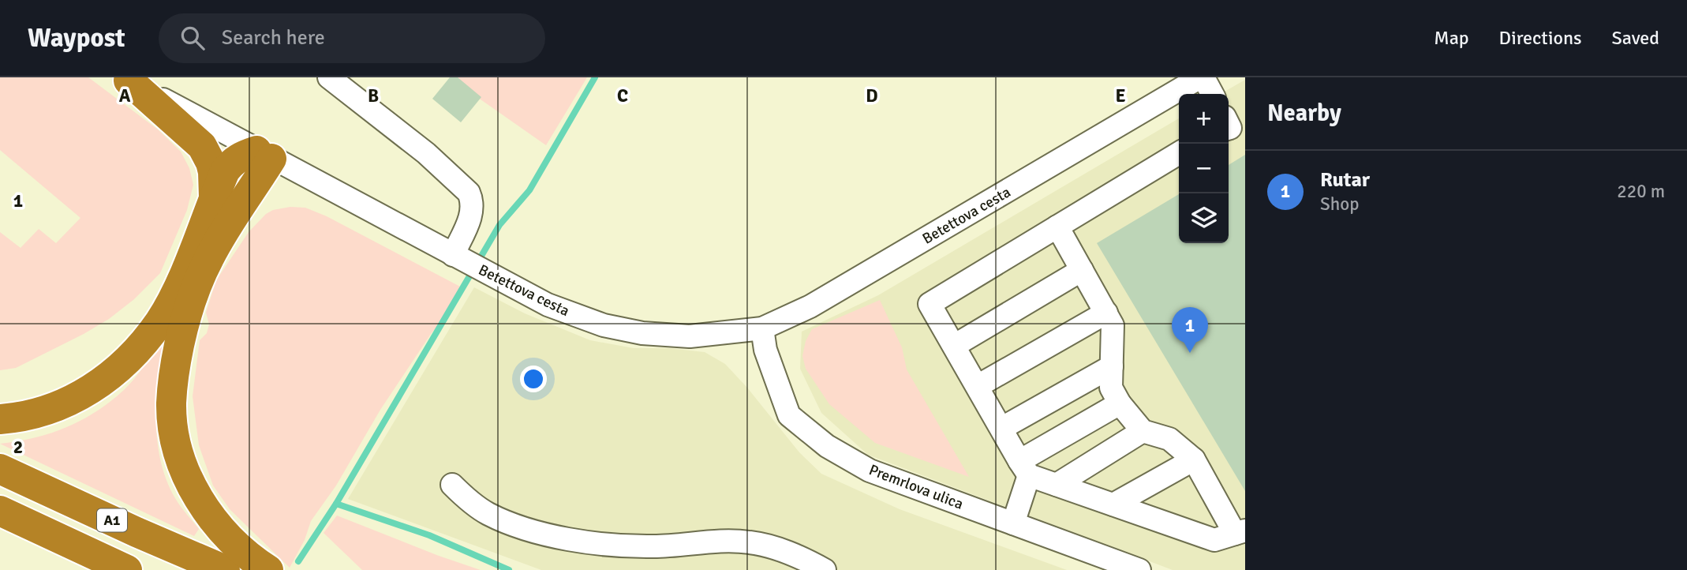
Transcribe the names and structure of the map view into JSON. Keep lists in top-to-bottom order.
{
  "streets": {
    "highway": ["A1"],
    "street": ["Betettova cesta", "Premrlova ulica"]
  },
  "crossings": [
    ["Betettova cesta", "Premrlova ulica"]
  ],
  "page": {
    "header": "Waypost",
    "search": "Search here",
    "nav": ["Map", "Directions", "Saved"],
    "heading": "Nearby",
    "map_buttons": ["+", "−"],
    "list": [
      {
        "mark": "1",
        "name": "Rutar",
        "note": "Shop",
        "value": "220 m"
      }
    ],
    "pins": "1"
  },
  "grid": {
    "columns": [
      "A",
      "B",
      "C",
      "D",
      "E"
    ],
    "rows": ["1", "2"]
  }
}
